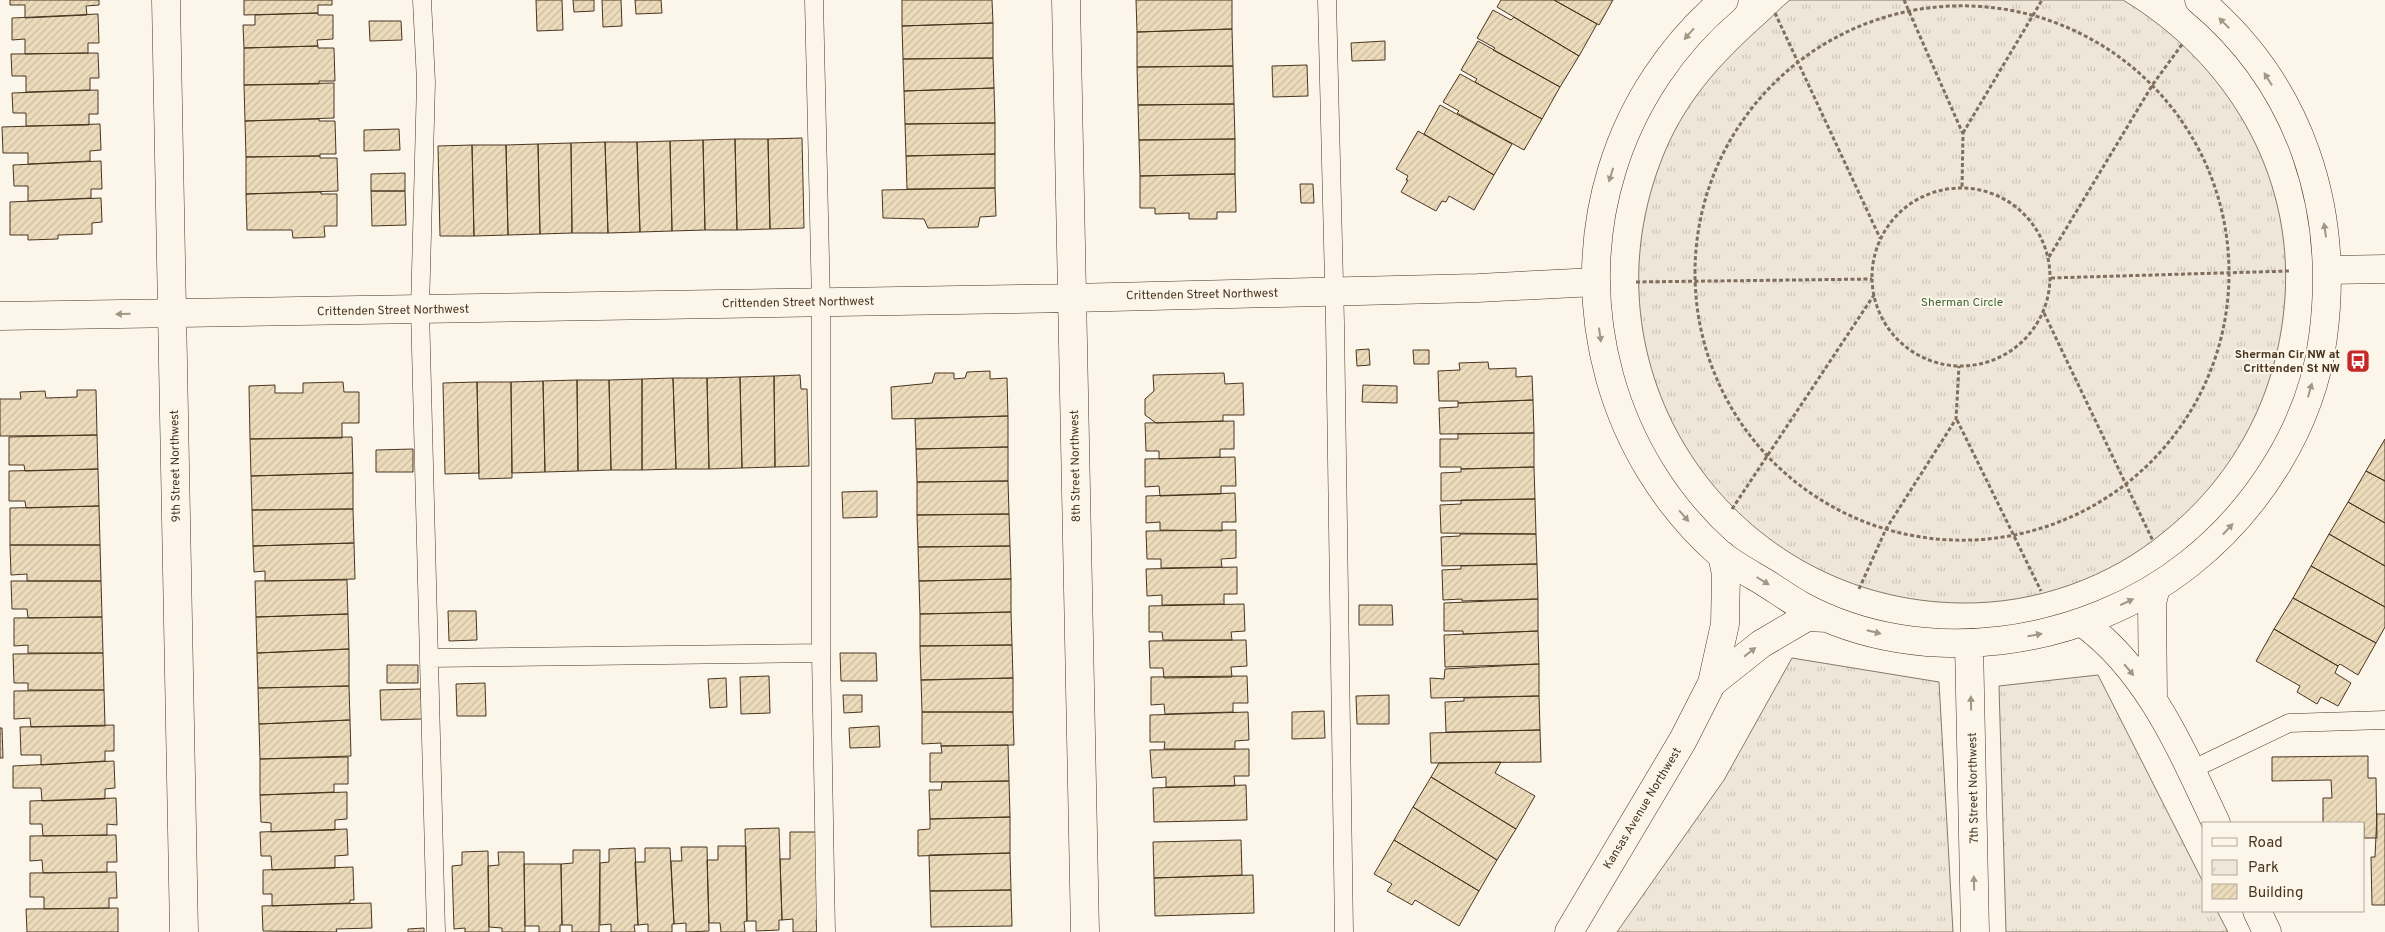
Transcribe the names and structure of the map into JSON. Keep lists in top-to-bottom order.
{
  "streets": {
    "street": [
      "Crittenden Street Northwest",
      "9th Street Northwest",
      "8th Street Northwest",
      "7th Street Northwest",
      "Kansas Avenue Northwest"
    ]
  },
  "crossings": [
    ["Crittenden Street Northwest", "9th Street Northwest"],
    ["Crittenden Street Northwest", "8th Street Northwest"]
  ],
  "parks": ["Sherman Circle"],
  "places": {
    "bus stop": ["Sherman Cir NW at Crittenden St NW"]
  },
  "legend": ["Road", "Park", "Building"]
}
